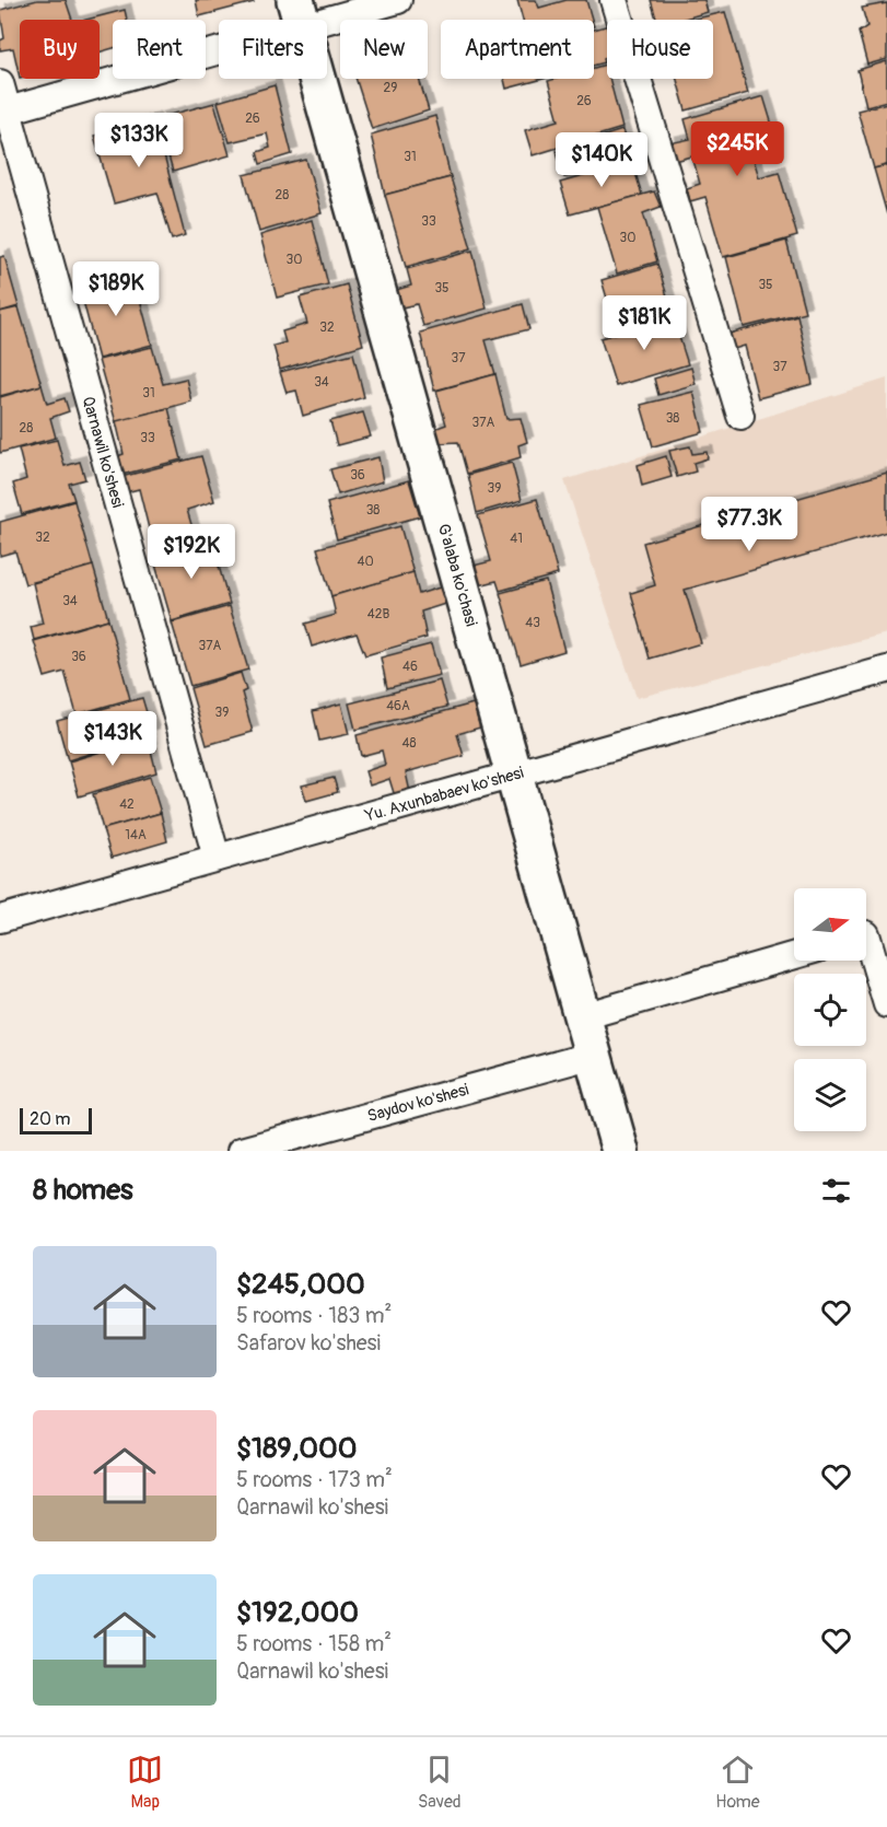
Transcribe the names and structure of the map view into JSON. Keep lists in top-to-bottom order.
{
  "streets": {
    "street": [
      "Qarnawil ko'shesi",
      "G'alaba ko'chasi",
      "Yu. Axunbabaev ko'shesi",
      "Saydov ko'shesi"
    ]
  },
  "crossings": [
    ["Qarnawil ko'shesi", "Yu. Axunbabaev ko'shesi"],
    ["G'alaba ko'chasi", "Yu. Axunbabaev ko'shesi"],
    ["G'alaba ko'chasi", "Saydov ko'shesi"]
  ],
  "house_numbers": [
    "29",
    "26",
    "26",
    "31",
    "28",
    "33",
    "30",
    "30",
    "35",
    "35",
    "32",
    "37",
    "37",
    "34",
    "31",
    "38",
    "37A",
    "28",
    "33",
    "36",
    "39",
    "38",
    "32",
    "41",
    "40",
    "34",
    "42B",
    "43",
    "37A",
    "36",
    "46",
    "46A",
    "39",
    "48",
    "42",
    "14A"
  ],
  "scale_bar": "20 m",
  "north": "right",
  "page": {
    "chip": [
      "Buy",
      "Rent",
      "Filters",
      "New",
      "Apartment",
      "House"
    ],
    "price": [
      "$133K",
      "$245K",
      "$140K",
      "$189K",
      "$181K",
      "$77.3K",
      "$192K",
      "$143K"
    ],
    "scale": "20 m",
    "heading": "8 homes",
    "list": [
      {
        "name": "$245,000",
        "note": "5 rooms · 183 m² · Safarov ko'shesi"
      },
      {
        "name": "$189,000",
        "note": "5 rooms · 173 m² · Qarnawil ko'shesi"
      },
      {
        "name": "$192,000",
        "note": "5 rooms · 158 m² · Qarnawil ko'shesi"
      }
    ],
    "tabs": ["Map", "Saved", "Home"]
  }
}
